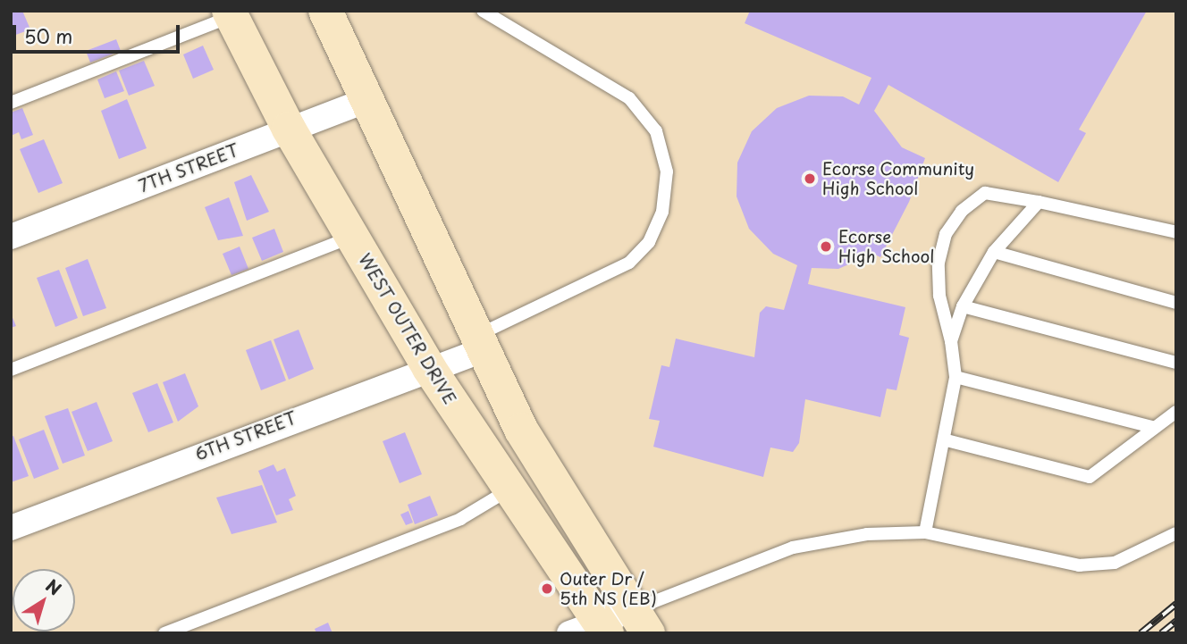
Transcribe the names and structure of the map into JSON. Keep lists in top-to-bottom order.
{
  "streets": {
    "main road": ["WEST OUTER DRIVE"],
    "street": ["7TH STREET", "6TH STREET"]
  },
  "crossings": [
    ["7TH STREET", "WEST OUTER DRIVE"],
    ["WEST OUTER DRIVE", "6TH STREET"]
  ],
  "places": ["Ecorse Community High School", "Ecorse High School", "Outer Dr / 5th NS (EB)"],
  "scale_bar": "50 m",
  "north": "top right"
}
